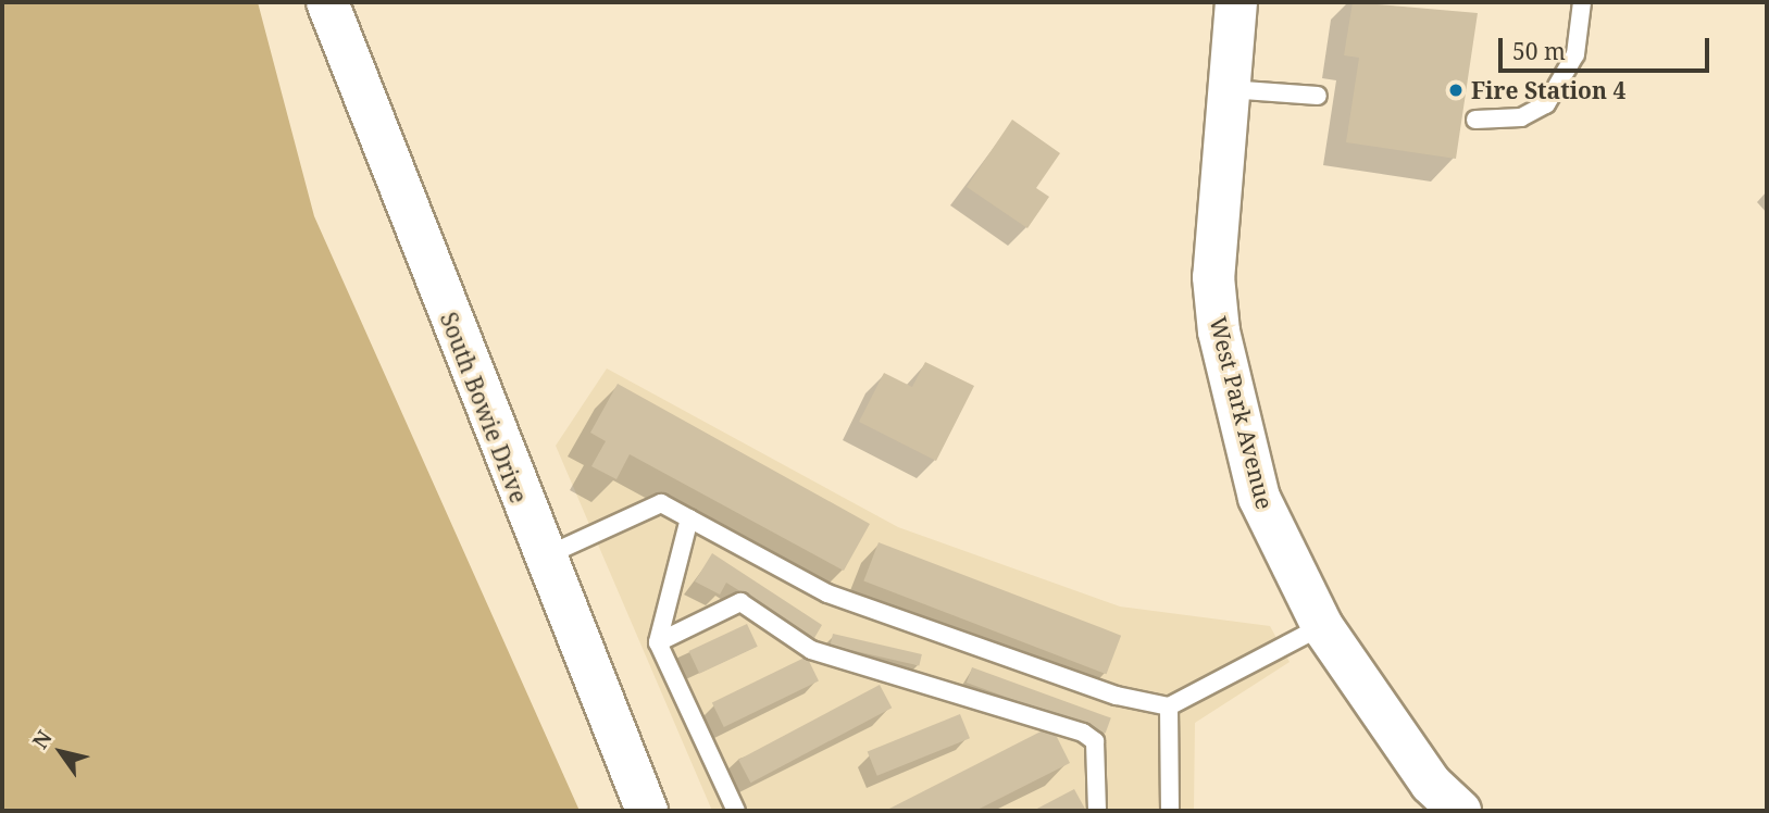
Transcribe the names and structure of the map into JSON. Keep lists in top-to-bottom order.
{
  "streets": {
    "street": ["South Bowie Drive", "West Park Avenue"]
  },
  "places": ["Fire Station 4"],
  "scale_bar": "50 m",
  "north": "top left"
}
